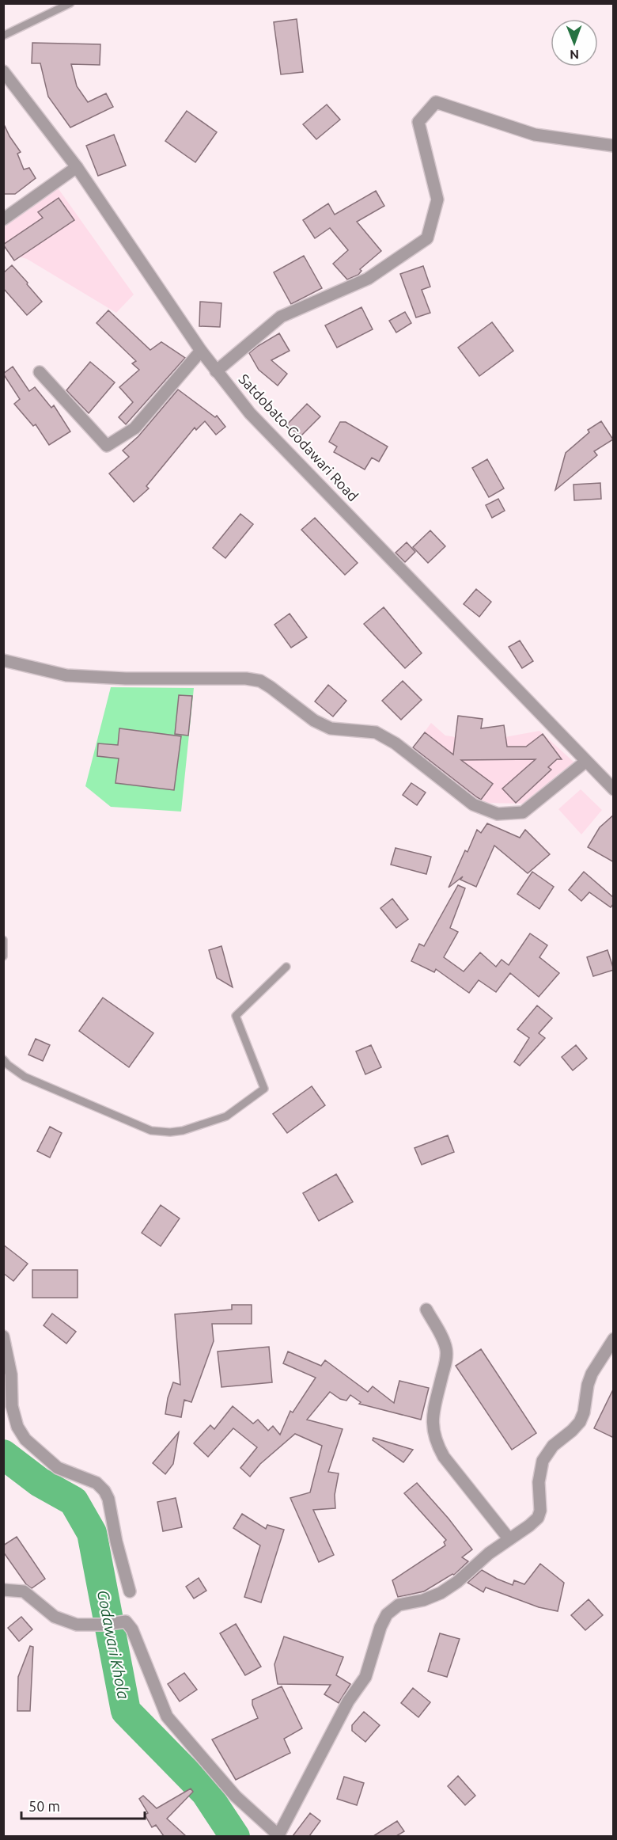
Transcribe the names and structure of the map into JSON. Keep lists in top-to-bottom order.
{
  "streets": {
    "street": ["Satdobato-Godawari Road"]
  },
  "water": ["Godawari Khola"],
  "scale_bar": "50 m",
  "north": "bottom"
}
